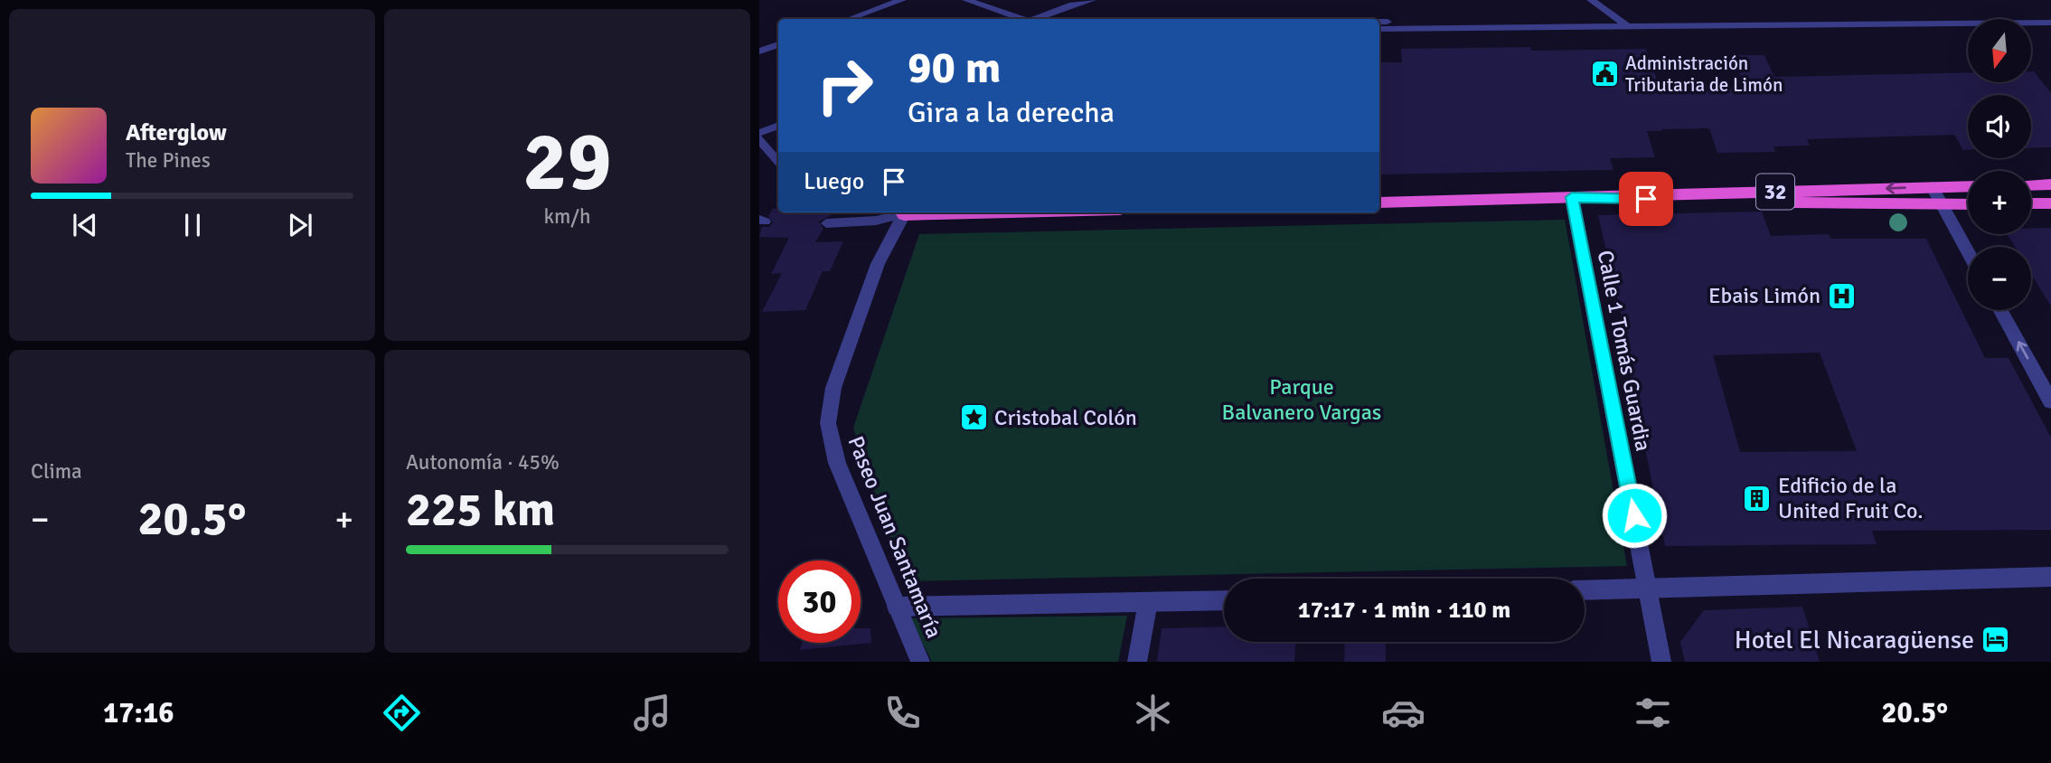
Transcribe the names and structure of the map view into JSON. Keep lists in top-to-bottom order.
{
  "streets": {
    "highway": ["32"],
    "street": ["Calle 1 Tomás Guardia", "Paseo Juan Santamaría"]
  },
  "crossings": [
    ["32", "Calle 1 Tomás Guardia"]
  ],
  "parks": ["Parque Balvanero Vargas"],
  "places": {
    "public building": ["Administración Tributaria de Limón"],
    "hospital": ["Ebais Limón"],
    "place": ["Cristobal Colón"],
    "building": ["Edificio de la United Fruit Co."],
    "hotel": ["Hotel El Nicaragüense"]
  },
  "north": "bottom",
  "page": {
    "tile": [
      ["29", "km/h"],
      "Clima",
      ["Autonomía · 45%", "225 km"]
    ],
    "map_buttons": ["+", "−"],
    "turn": ["90 m", "Gira a la derecha"],
    "song": ["Afterglow", "The Pines"],
    "then": "Luego",
    "heat": ["−", "20.5°", "+"],
    "limit": "30",
    "trip": "17:17 · 1 min · 110 m",
    "tabs": ["17:16", "20.5°"]
  }
}
